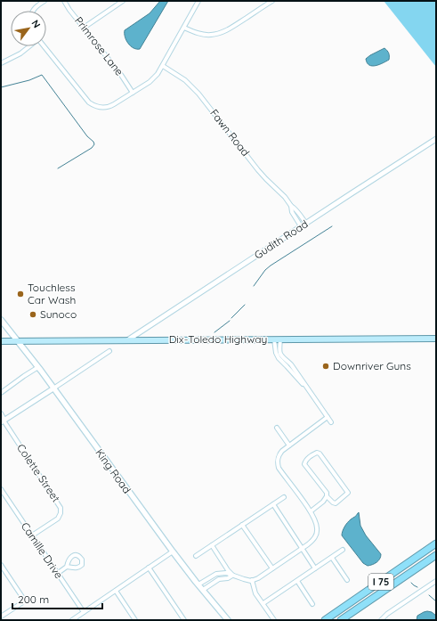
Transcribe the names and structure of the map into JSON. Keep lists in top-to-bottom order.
{
  "streets": {
    "highway": ["I 75"],
    "main road": ["Dix-Toledo Highway", "King Road"],
    "street": [
      "Primrose Lane",
      "Fawn Road",
      "Gudith Road",
      "Colette Street",
      "Camille Drive"
    ]
  },
  "crossings": [
    ["Fawn Road", "Gudith Road"],
    ["Gudith Road", "Dix-Toledo Highway"],
    ["Dix-Toledo Highway", "King Road"],
    ["Colette Street", "Camille Drive"]
  ],
  "places": ["Touchless Car Wash", "Sunoco", "Downriver Guns"],
  "scale_bar": "200 m",
  "north": "top right"
}
